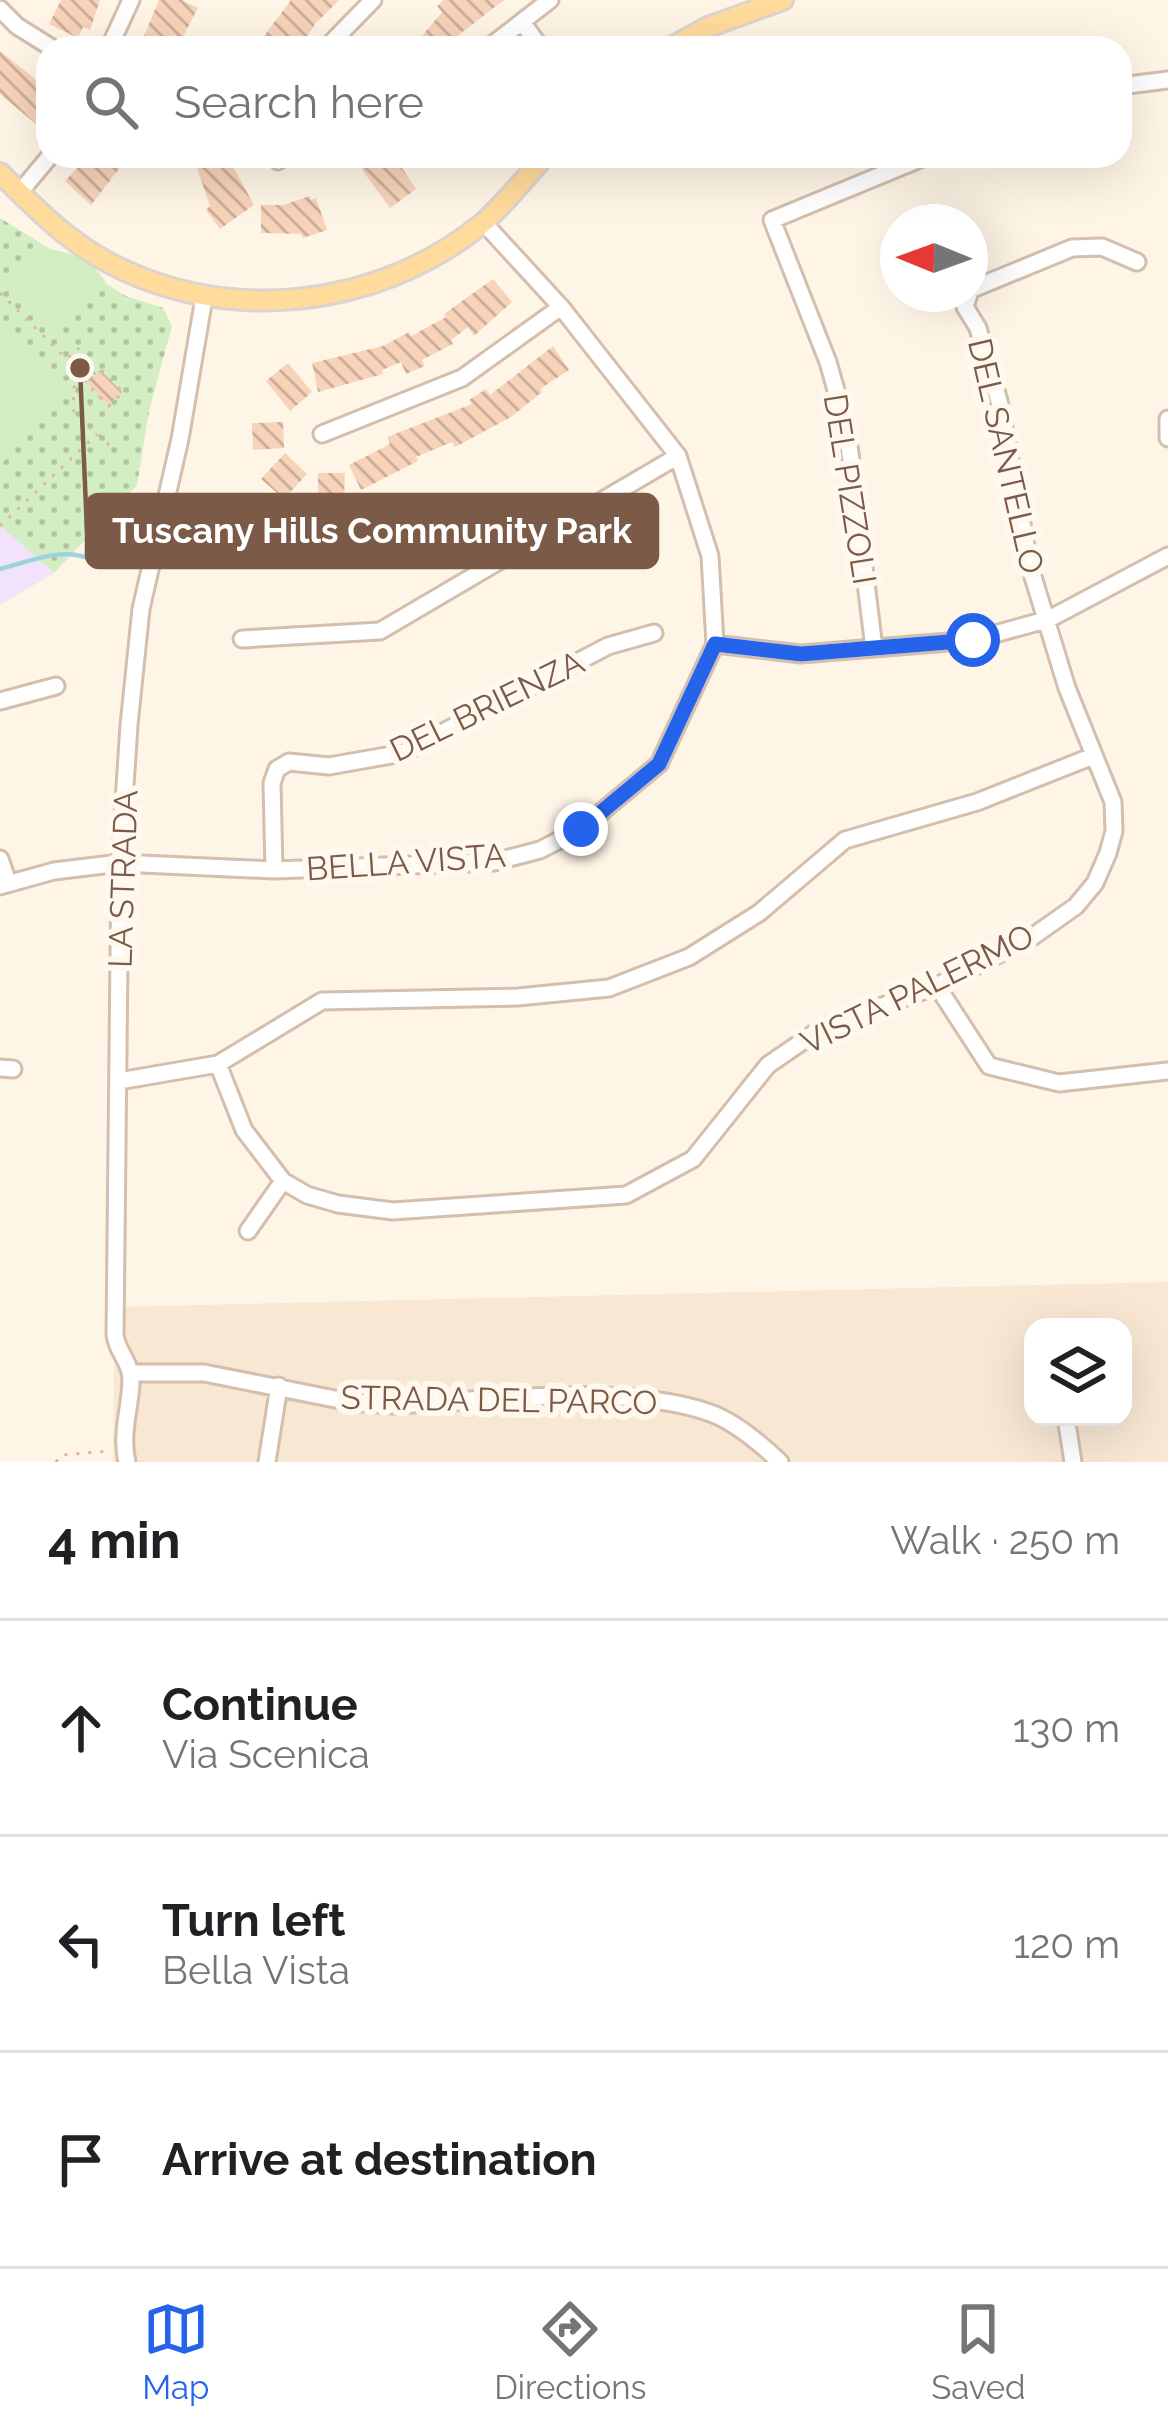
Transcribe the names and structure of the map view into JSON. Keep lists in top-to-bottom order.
{
  "streets": {
    "street": [
      "DEL SANTELLO",
      "DEL PIZZOLI",
      "DEL BRIENZA",
      "BELLA VISTA",
      "LA STRADA",
      "VISTA PALERMO",
      "STRADA DEL PARCO"
    ]
  },
  "crossings": [
    ["DEL SANTELLO", "VISTA PALERMO"],
    ["DEL BRIENZA", "BELLA VISTA"],
    ["BELLA VISTA", "LA STRADA"],
    ["LA STRADA", "STRADA DEL PARCO"]
  ],
  "places": ["Tuscany Hills Community Park"],
  "north": "left",
  "page": {
    "search": "Search here",
    "heading": ["4 min", "Walk · 250 m"],
    "list": [
      ["Continue", "Via Scenica", "130 m"],
      ["Turn left", "Bella Vista", "120 m"],
      "Arrive at destination"
    ],
    "nav": ["Map", "Directions", "Saved"]
  }
}
